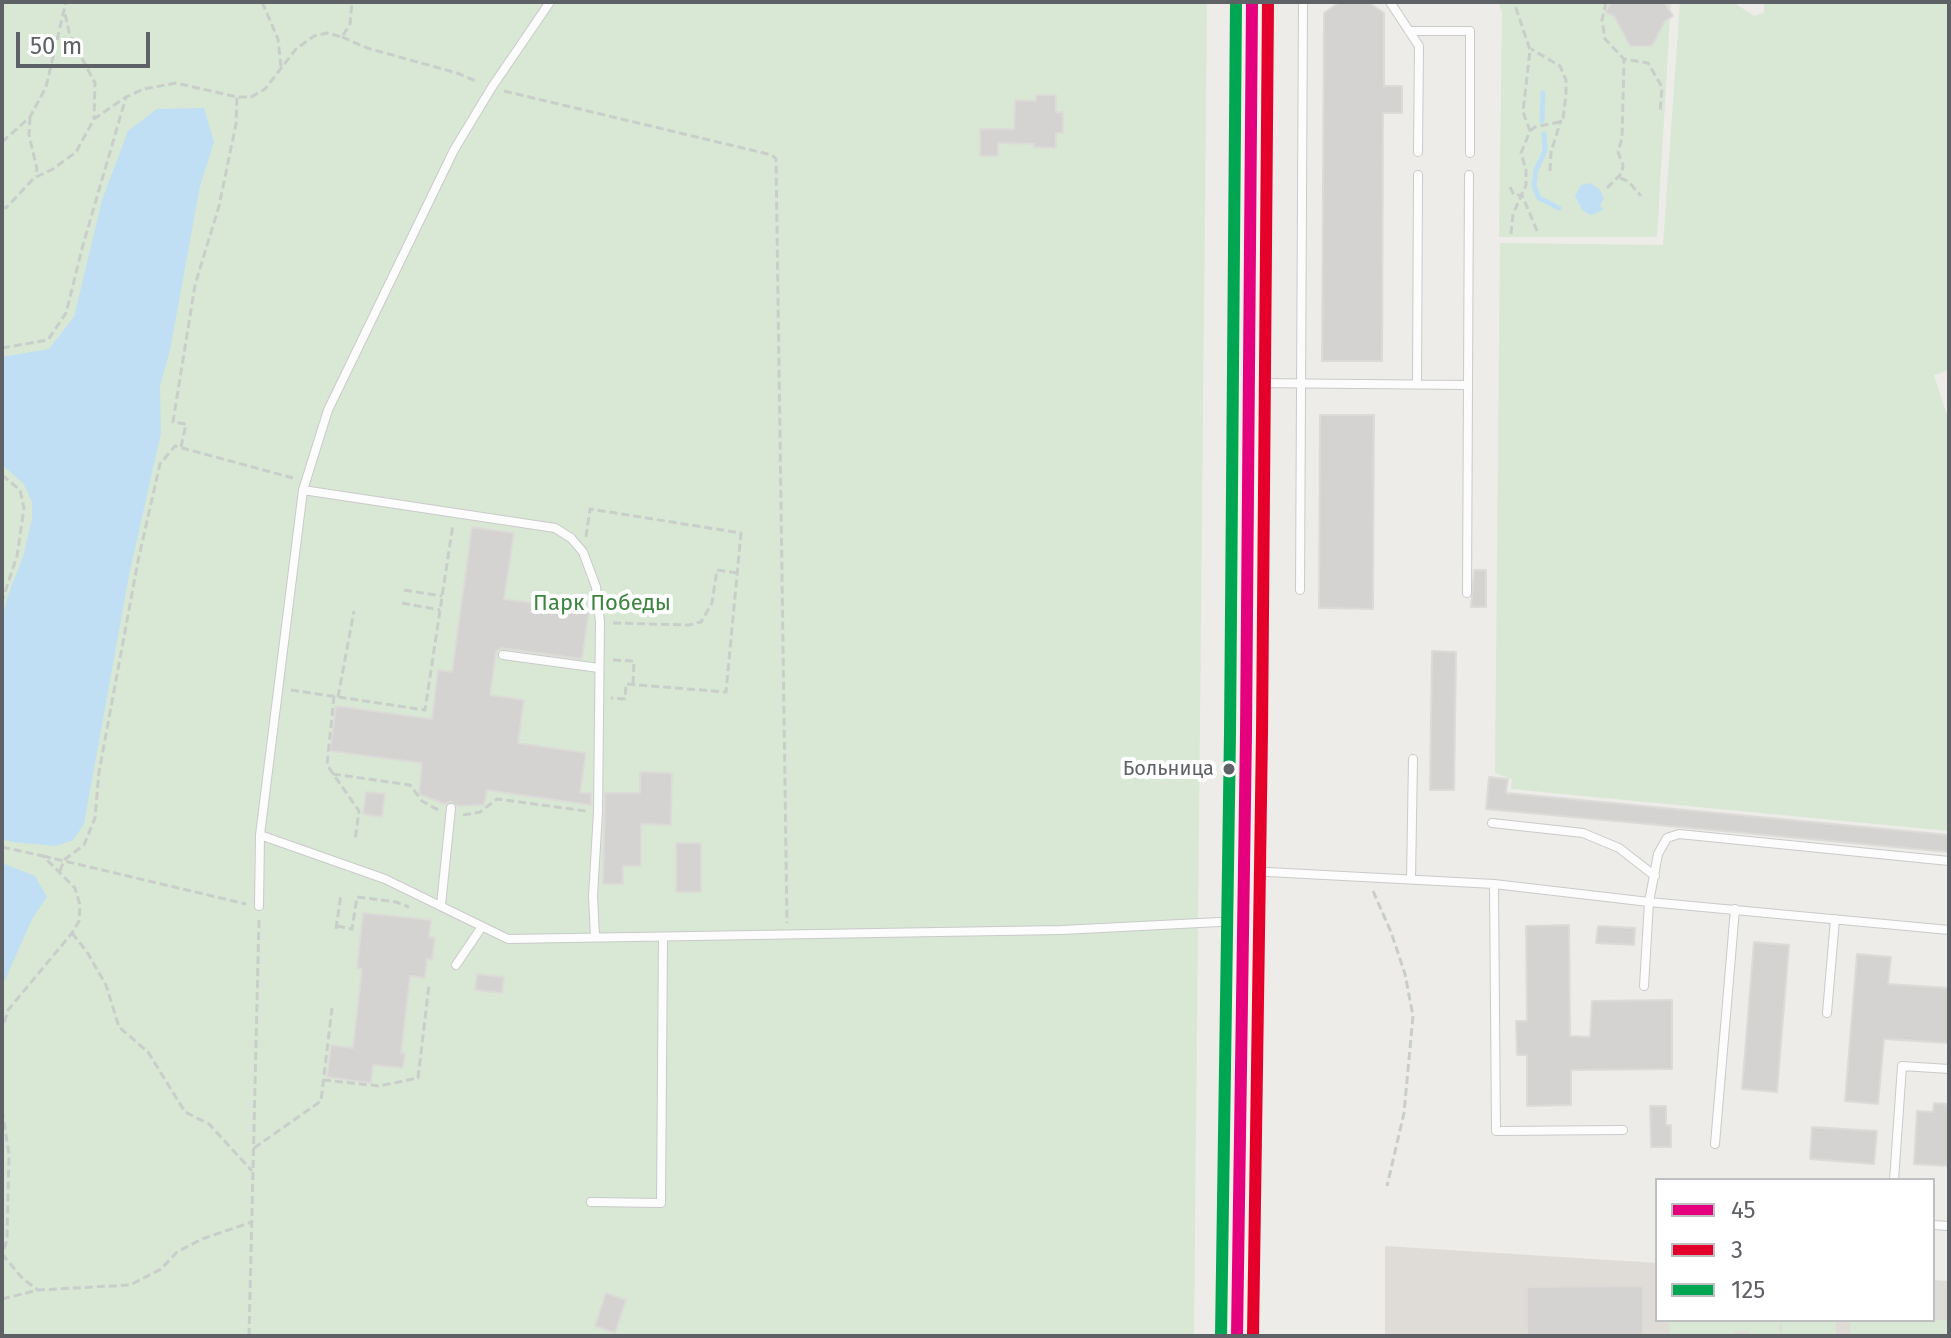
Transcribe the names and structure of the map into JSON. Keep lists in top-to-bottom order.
{
  "parks": ["Парк Победы"],
  "places": ["Больница"],
  "lines": ["transit line 45", "transit line 3", "transit line 125"],
  "legend": ["45", "3", "125"],
  "scale_bar": "50 m"
}
